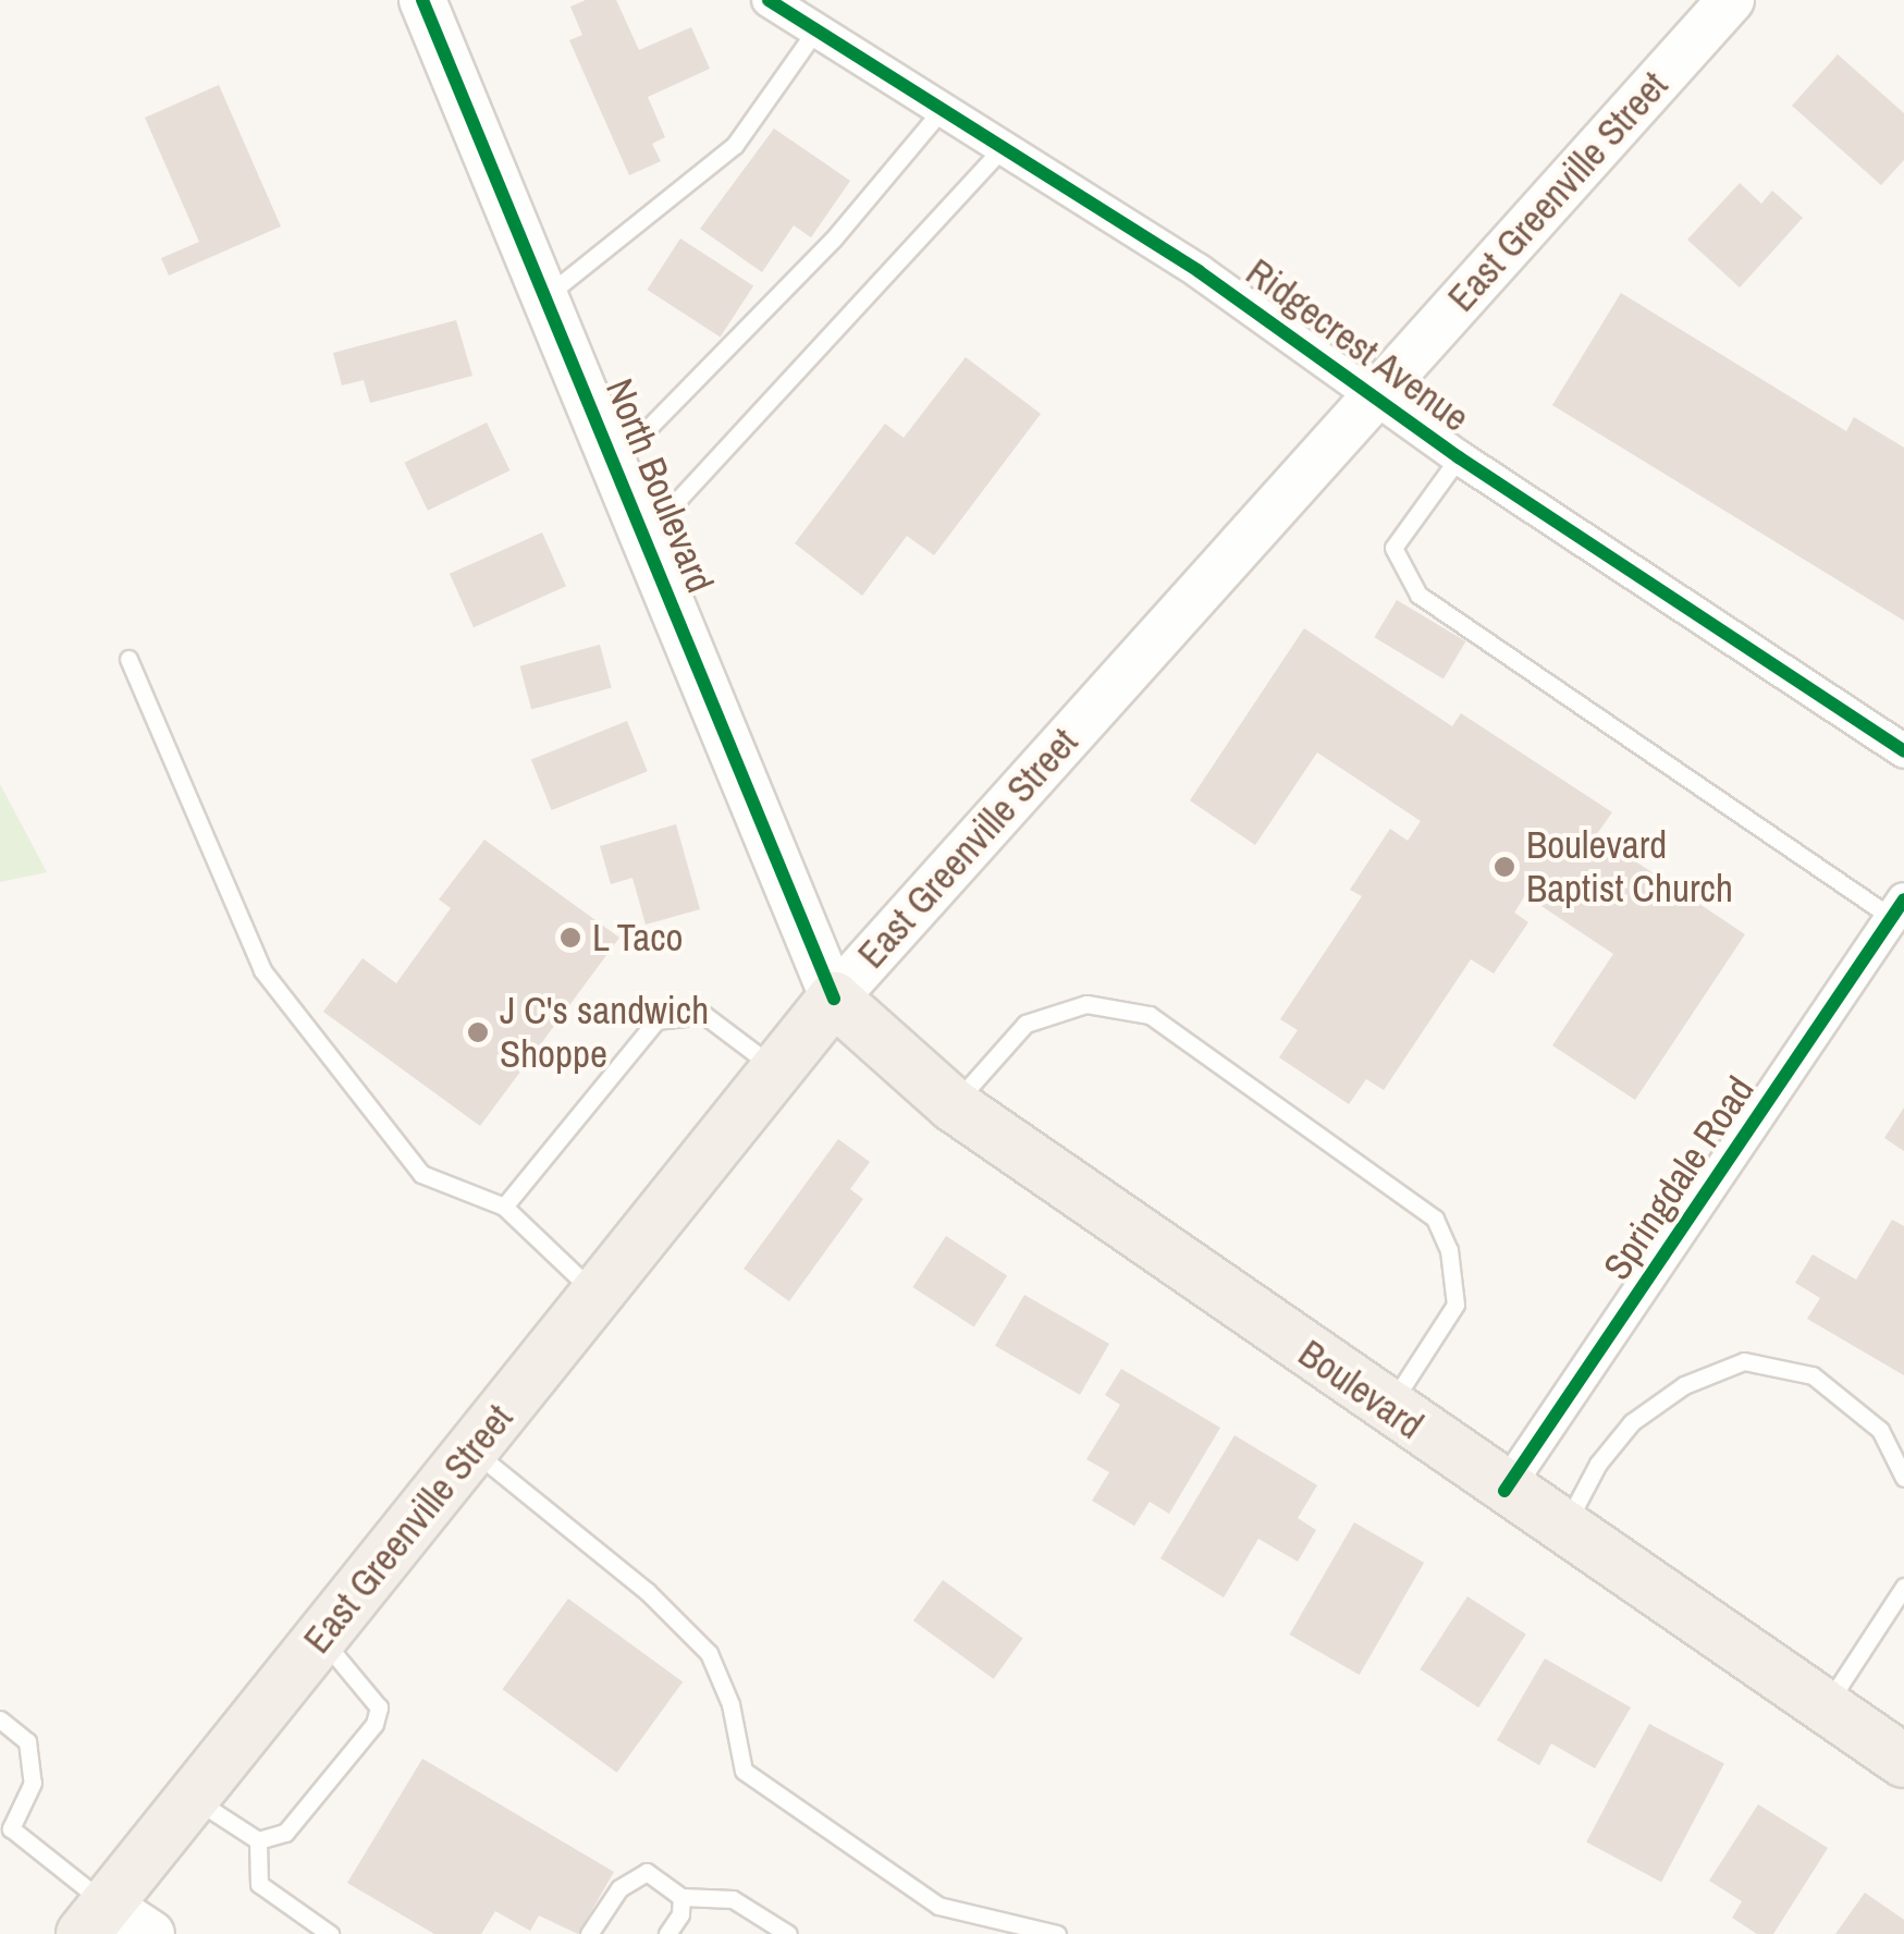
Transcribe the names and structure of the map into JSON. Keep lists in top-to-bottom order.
{
  "streets": {
    "main road": ["East Greenville Street", "North Boulevard", "Boulevard"],
    "street": ["Ridgecrest Avenue", "Springdale Road"]
  },
  "crossings": [
    ["East Greenville Street", "Ridgecrest Avenue"],
    ["East Greenville Street", "North Boulevard"],
    ["East Greenville Street", "Boulevard"],
    ["North Boulevard", "Boulevard"],
    ["Springdale Road", "Boulevard"]
  ],
  "places": ["Boulevard Baptist Church", "L Taco", "J C's sandwich Shoppe"]
}
